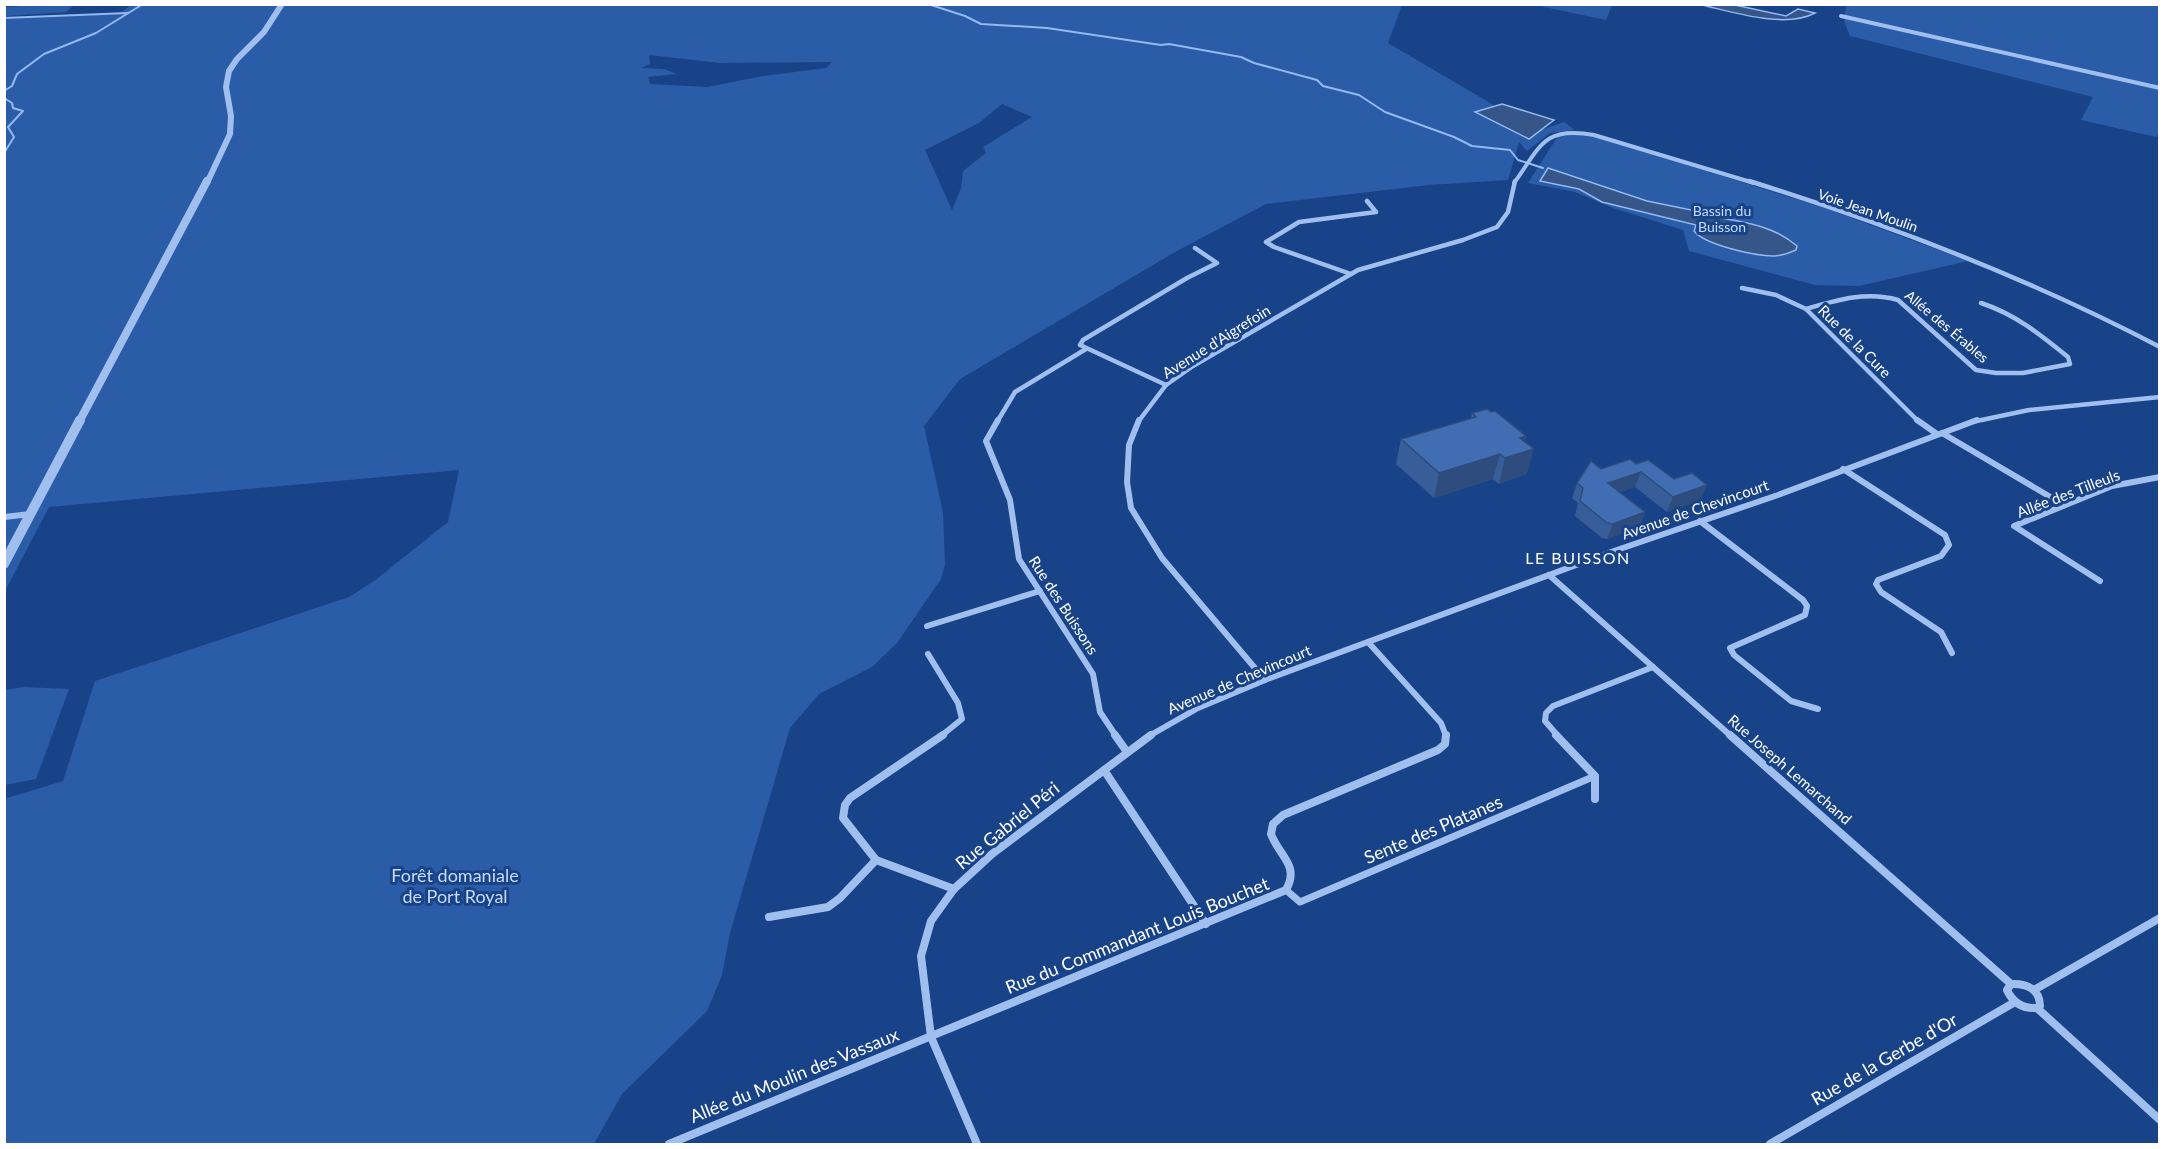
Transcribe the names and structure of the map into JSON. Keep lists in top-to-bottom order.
{
  "streets": {
    "street": [
      "Voie Jean Moulin",
      "Allée des Érables",
      "Avenue d'Aigrefoin",
      "Rue de la Cure",
      "Allée des Tilleuls",
      "Avenue de Chevincourt",
      "Rue des Buissons",
      "Rue Joseph Lemarchand",
      "Rue Gabriel Péri",
      "Sente des Platanes",
      "Rue du Commandant Louis Bouchet",
      "Rue de la Gerbe d'Or",
      "Allée du Moulin des Vassaux"
    ]
  },
  "crossings": [
    ["Voie Jean Moulin", "Avenue d'Aigrefoin"],
    ["Allée des Érables", "Rue de la Cure"],
    ["Avenue d'Aigrefoin", "Avenue de Chevincourt"],
    ["Rue de la Cure", "Allée des Tilleuls"],
    ["Rue de la Cure", "Avenue de Chevincourt"],
    ["Avenue de Chevincourt", "Rue des Buissons"],
    ["Avenue de Chevincourt", "Rue Joseph Lemarchand"],
    ["Avenue de Chevincourt", "Rue Gabriel Péri"],
    ["Avenue de Chevincourt", "Rue du Commandant Louis Bouchet"],
    ["Rue des Buissons", "Rue Gabriel Péri"],
    ["Rue Gabriel Péri", "Rue du Commandant Louis Bouchet"],
    ["Rue Gabriel Péri", "Allée du Moulin des Vassaux"],
    ["Sente des Platanes", "Rue du Commandant Louis Bouchet"],
    ["Rue du Commandant Louis Bouchet", "Allée du Moulin des Vassaux"]
  ],
  "districts": ["LE BUISSON"],
  "parks": ["Bassin du Buisson", "Forêt domaniale de Port Royal"]
}
